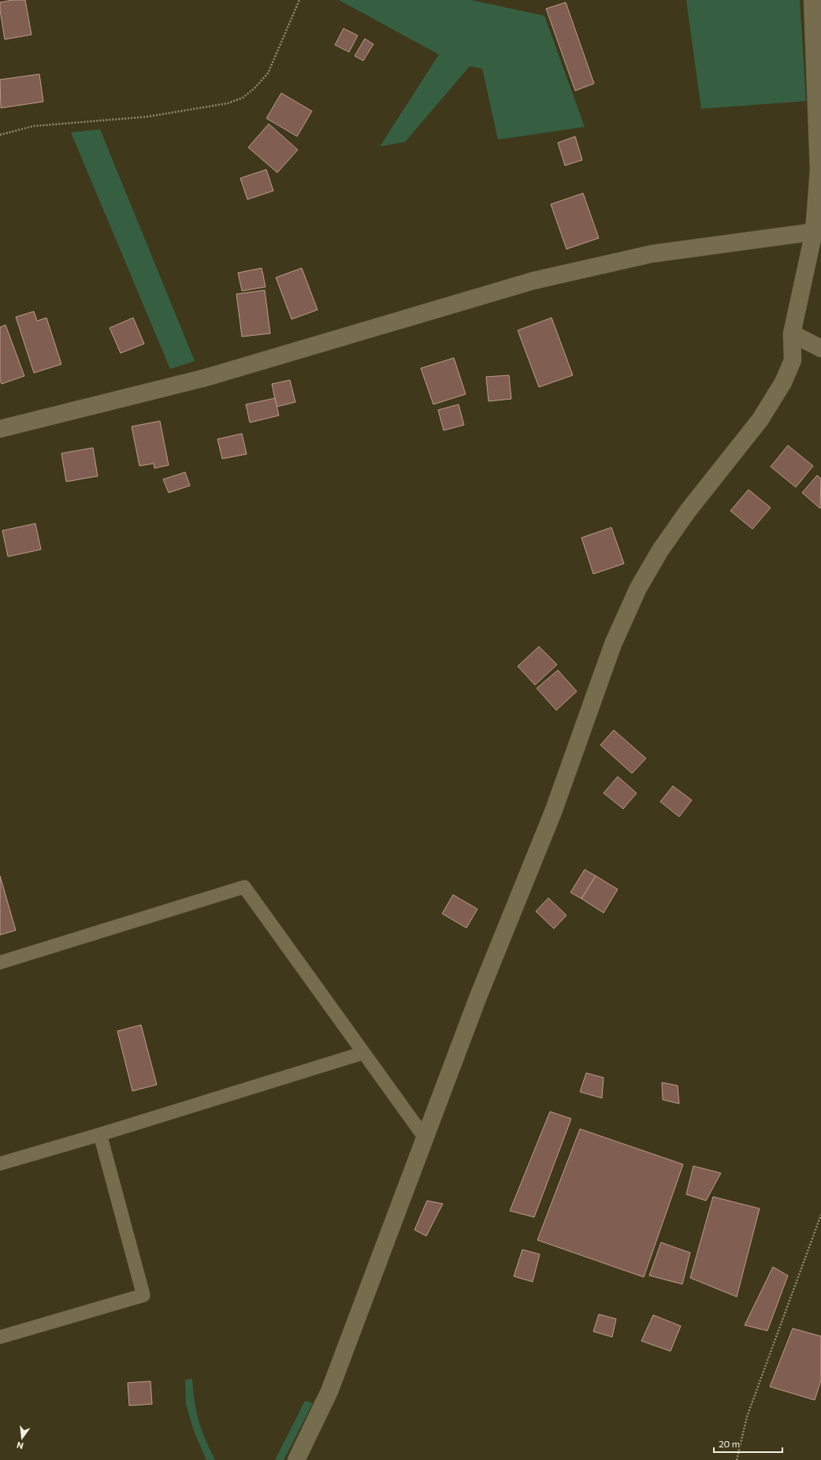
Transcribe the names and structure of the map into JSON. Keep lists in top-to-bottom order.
{
  "scale_bar": "20 m",
  "north": "bottom"
}
